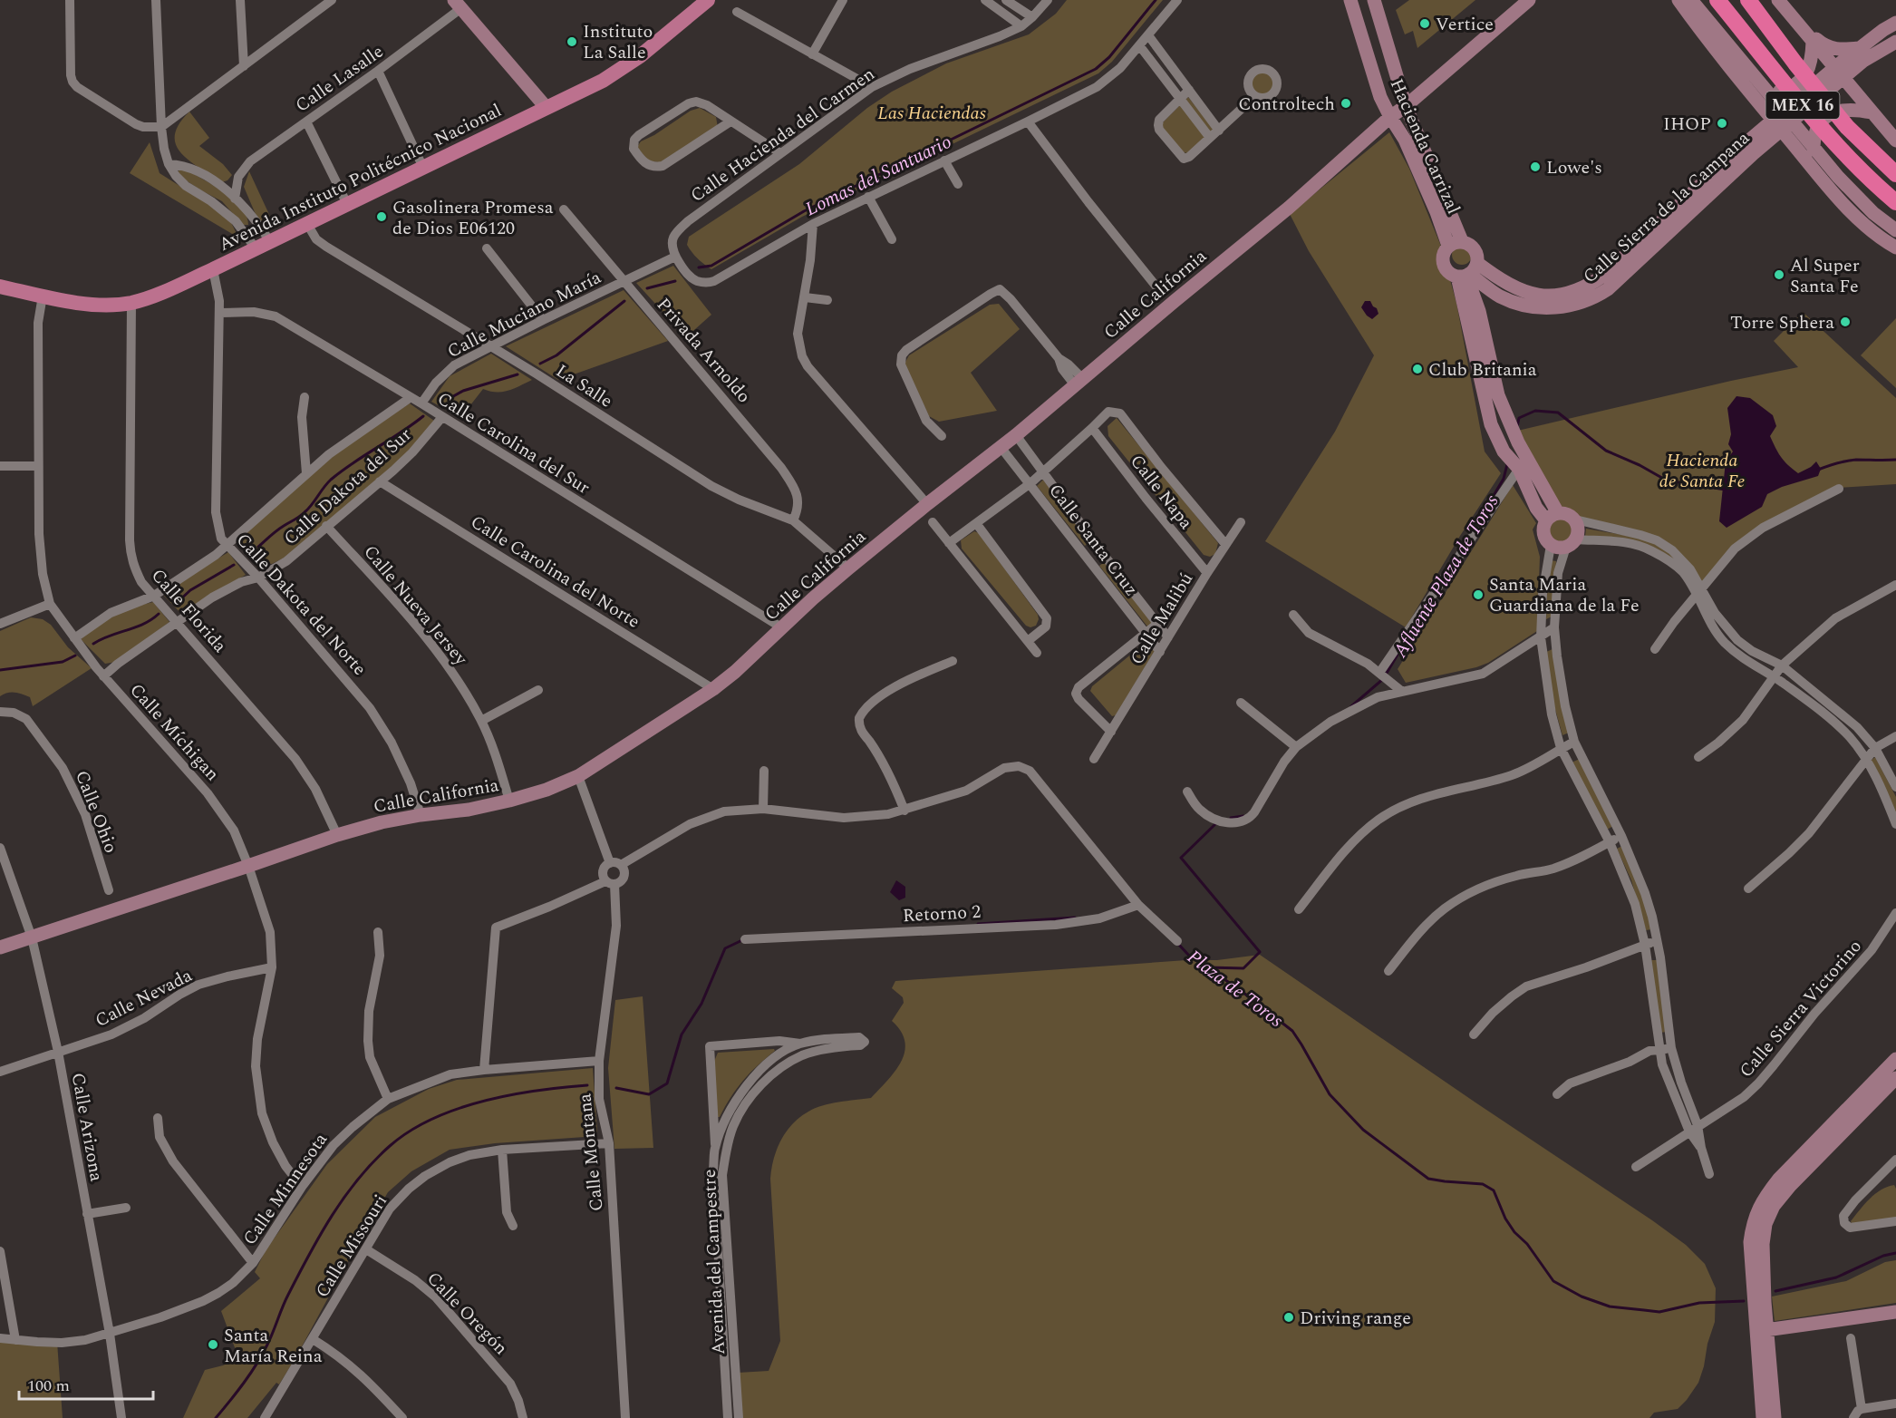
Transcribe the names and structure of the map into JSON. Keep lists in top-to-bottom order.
{
  "streets": {
    "highway": ["MEX 16"],
    "main road": ["Avenida Instituto Politécnico Nacional"],
    "street": [
      "Calle Lasalle",
      "Calle Hacienda del Carmen",
      "Hacienda Carrizal",
      "Calle Sierra de la Campana",
      "Calle California",
      "Calle Muciano María",
      "Privada Arnoldo",
      "La Salle",
      "Calle Carolina del Sur",
      "Calle Dakota del Sur",
      "Calle Napa",
      "Calle Santa Cruz",
      "Calle Carolina del Norte",
      "Calle Dakota del Norte",
      "Calle Nueva Jersey",
      "Calle Florida",
      "Calle Malibú",
      "Calle Míchigan",
      "Calle Ohio",
      "Retorno 2",
      "Calle Nevada",
      "Calle Sierra Victorino",
      "Calle Arizona",
      "Calle Montana",
      "Calle Minnesota",
      "Calle Missouri",
      "Avenida del Campestre",
      "Calle Oregón"
    ]
  },
  "crossings": [
    ["Calle Hacienda del Carmen", "Calle Muciano María"],
    ["Hacienda Carrizal", "Calle Sierra de la Campana"],
    ["Hacienda Carrizal", "Calle California"],
    ["Avenida Instituto Politécnico Nacional", "La Salle"],
    ["Avenida Instituto Politécnico Nacional", "Calle Dakota del Norte"],
    ["Avenida Instituto Politécnico Nacional", "Calle Florida"],
    ["Avenida Instituto Politécnico Nacional", "Calle Míchigan"],
    ["Calle California", "La Salle"],
    ["Calle California", "Calle Carolina del Sur"],
    ["Calle California", "Calle Santa Cruz"],
    ["Calle California", "Calle Carolina del Norte"],
    ["Calle California", "Calle Dakota del Norte"],
    ["Calle California", "Calle Nueva Jersey"],
    ["Calle California", "Calle Florida"],
    ["Calle California", "Calle Míchigan"],
    ["Calle California", "Calle Arizona"],
    ["Calle Muciano María", "Privada Arnoldo"],
    ["Calle Muciano María", "La Salle"],
    ["Calle Muciano María", "Calle Carolina del Sur"],
    ["Privada Arnoldo", "La Salle"],
    ["Calle Carolina del Sur", "Calle Dakota del Sur"],
    ["Calle Carolina del Sur", "Calle Dakota del Norte"],
    ["Calle Dakota del Sur", "Calle Carolina del Norte"],
    ["Calle Dakota del Sur", "Calle Dakota del Norte"],
    ["Calle Dakota del Sur", "Calle Nueva Jersey"],
    ["Calle Dakota del Sur", "Calle Florida"],
    ["Calle Dakota del Sur", "Calle Míchigan"],
    ["Calle Napa", "Calle Malibú"],
    ["Calle Santa Cruz", "Calle Malibú"],
    ["Calle Míchigan", "Calle Nevada"],
    ["Calle Míchigan", "Calle Minnesota"],
    ["Calle Nevada", "Calle Arizona"],
    ["Calle Arizona", "Calle Minnesota"],
    ["Calle Montana", "Calle Minnesota"],
    ["Calle Montana", "Calle Missouri"],
    ["Calle Missouri", "Calle Oregón"]
  ],
  "water": ["Lomas del Santuario", "Afluente Plaza de Toros", "Plaza de Toros"],
  "parks": ["Las Haciendas", "Hacienda de Santa Fe"],
  "places": [
    "Vertice",
    "Instituto La Salle",
    "Controltech",
    "IHOP",
    "Lowe's",
    "Gasolinera Promesa de Dios E06120",
    "Al Super Santa Fe",
    "Torre Sphera",
    "Club Britania",
    "Santa Maria Guardiana de la Fe",
    "Driving range",
    "Santa María Reina"
  ],
  "scale_bar": "100 m"
}
